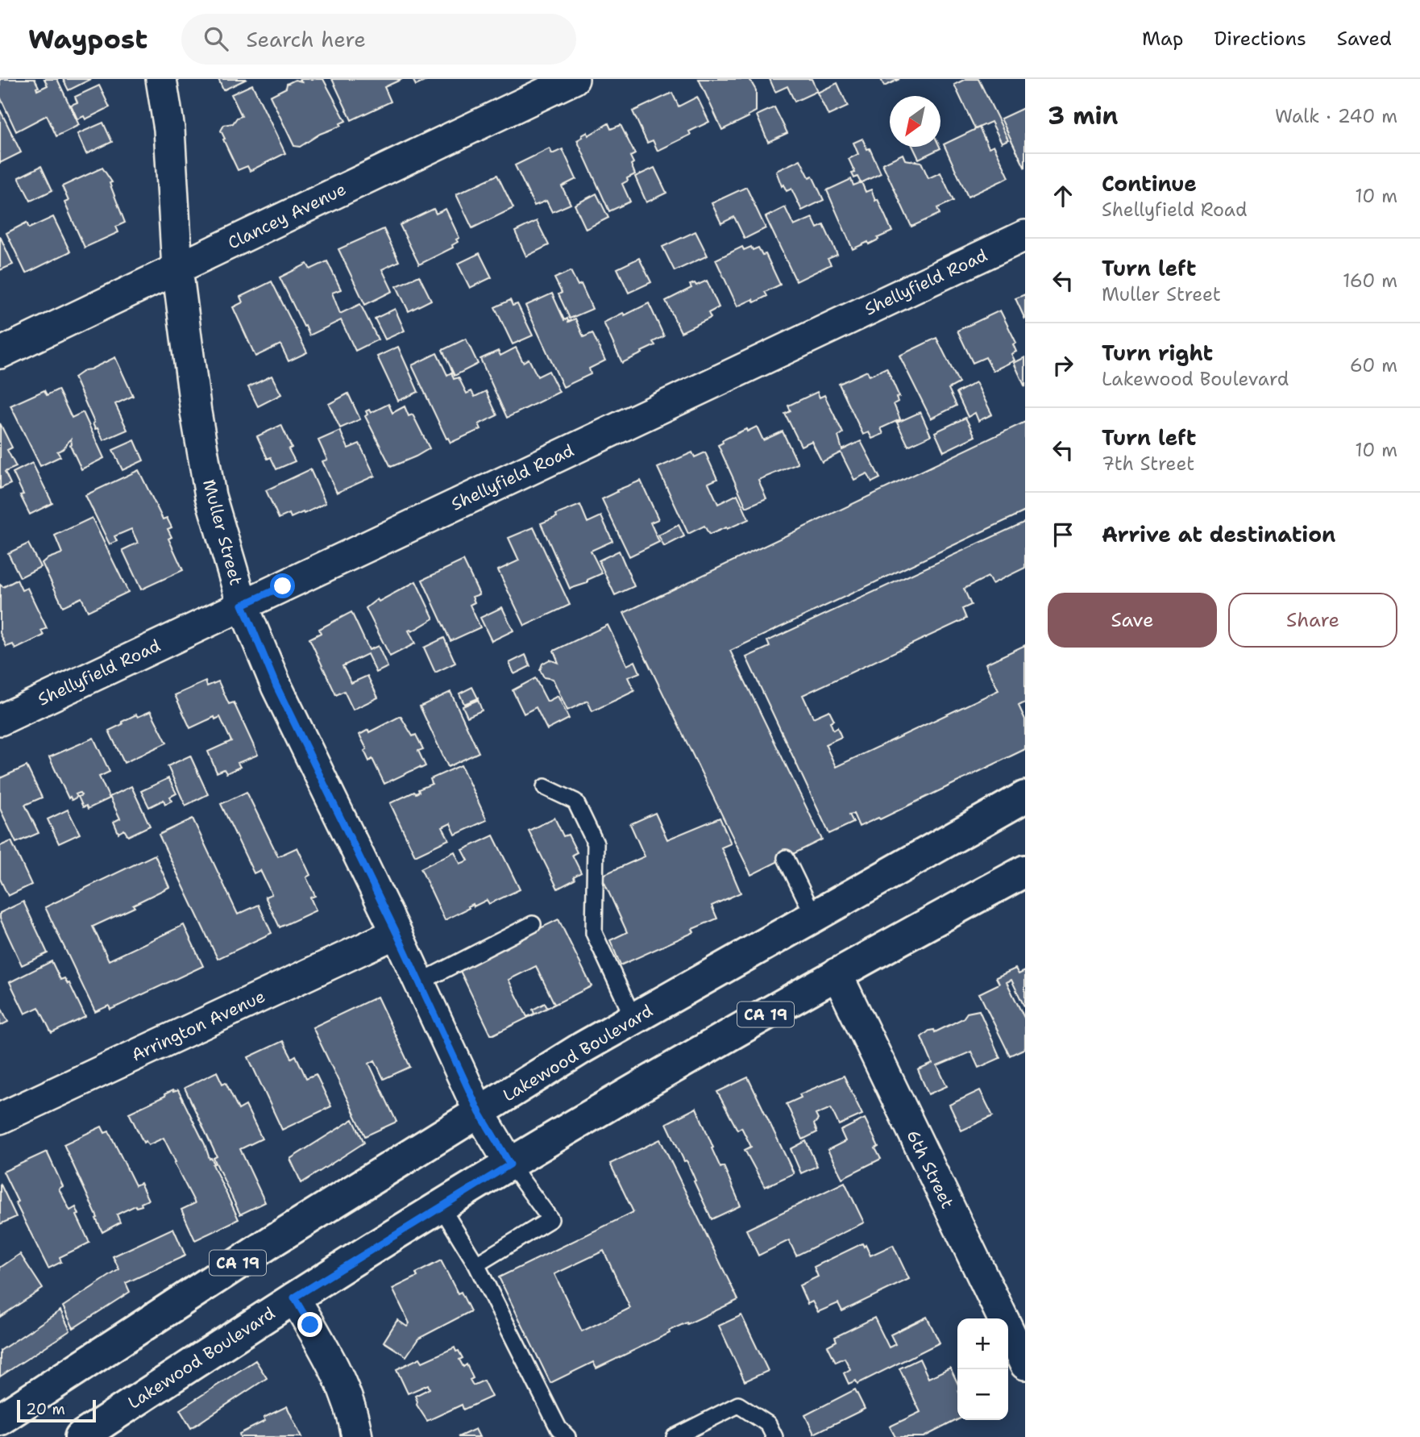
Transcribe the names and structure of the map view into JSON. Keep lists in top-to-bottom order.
{
  "streets": {
    "main road": ["CA 19", "Lakewood Boulevard"],
    "street": [
      "Clancey Avenue",
      "Shellyfield Road",
      "Muller Street",
      "Arrington Avenue",
      "6th Street"
    ]
  },
  "crossings": [
    ["Clancey Avenue", "Muller Street"],
    ["Shellyfield Road", "Muller Street"],
    ["Muller Street", "Arrington Avenue"],
    ["Muller Street", "Lakewood Boulevard"],
    ["Lakewood Boulevard", "6th Street"]
  ],
  "scale_bar": "20 m",
  "north": "bottom left",
  "page": {
    "header": "Waypost",
    "search": "Search here",
    "nav": ["Map", "Directions", "Saved"],
    "heading": ["3 min", "Walk · 240 m"],
    "list": [
      ["Continue", "Shellyfield Road", "10 m"],
      ["Turn left", "Muller Street", "160 m"],
      ["Turn right", "Lakewood Boulevard", "60 m"],
      ["Turn left", "7th Street", "10 m"],
      "Arrive at destination"
    ],
    "buttons": ["Save", "Share"],
    "map_buttons": ["+", "−"],
    "scale": "20 m"
  }
}
